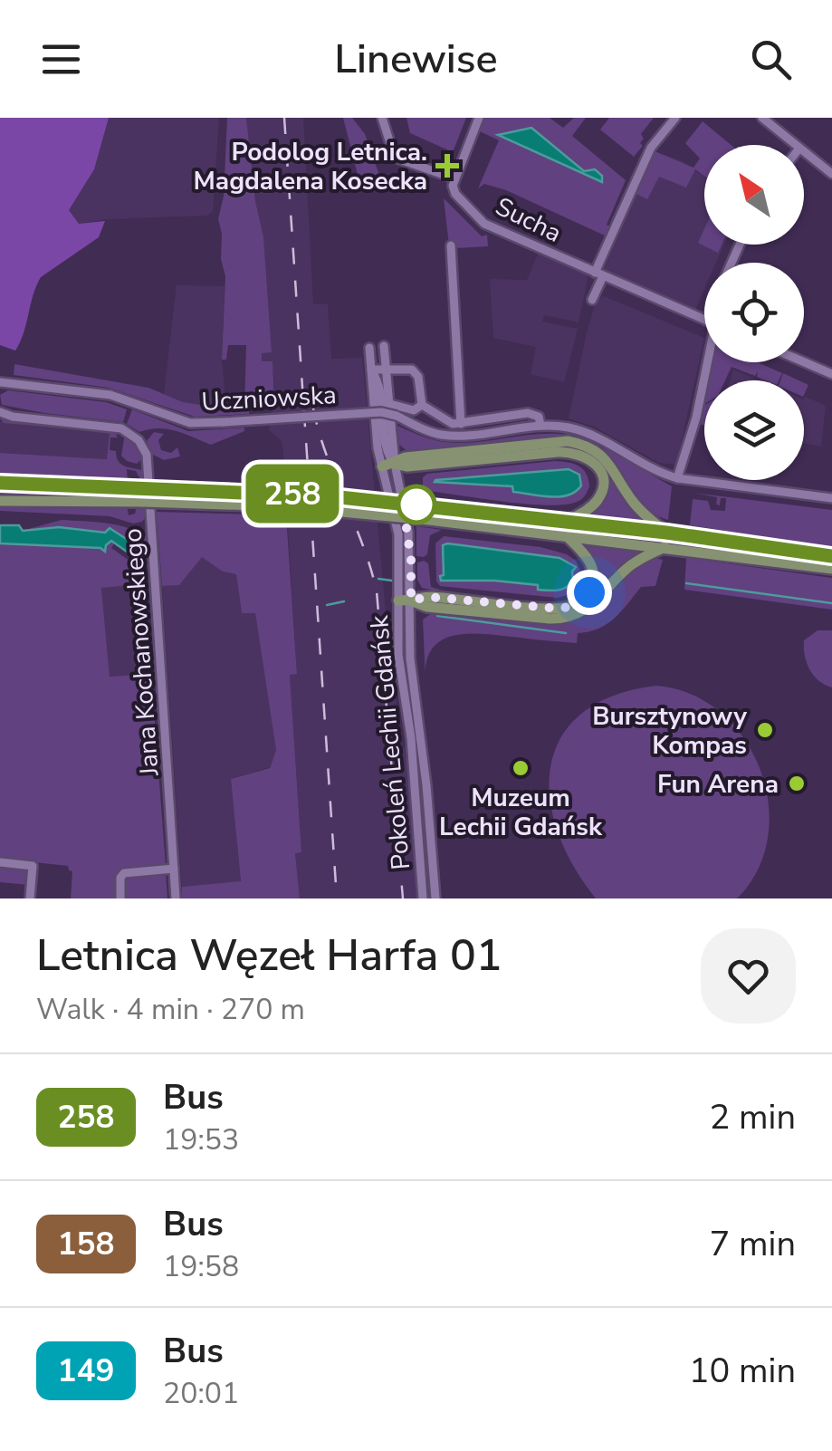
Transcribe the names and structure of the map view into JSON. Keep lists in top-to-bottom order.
{
  "streets": {
    "street": [
      "Sucha",
      "Uczniowska",
      "Jana Kochanowskiego",
      "Pokoleń Lechii Gdańsk"
    ]
  },
  "places": {
    "health": ["Podolog Letnica. Magdalena Kosecka"],
    "other": ["Bursztynowy Kompas", "Muzeum Lechii Gdańsk", "Fun Arena"]
  },
  "lines": ["bus line 258"],
  "north": "top left",
  "page": {
    "header": "Linewise",
    "on_map": "258",
    "heading": ["Letnica Węzeł Harfa 01", "Walk · 4 min · 270 m"],
    "list": [
      {
        "mark": "258",
        "name": "Bus",
        "note": "19:53",
        "value": "2 min"
      },
      {
        "mark": "158",
        "name": "Bus",
        "note": "19:58",
        "value": "7 min"
      },
      {
        "mark": "149",
        "name": "Bus",
        "note": "20:01",
        "value": "10 min"
      }
    ]
  }
}
